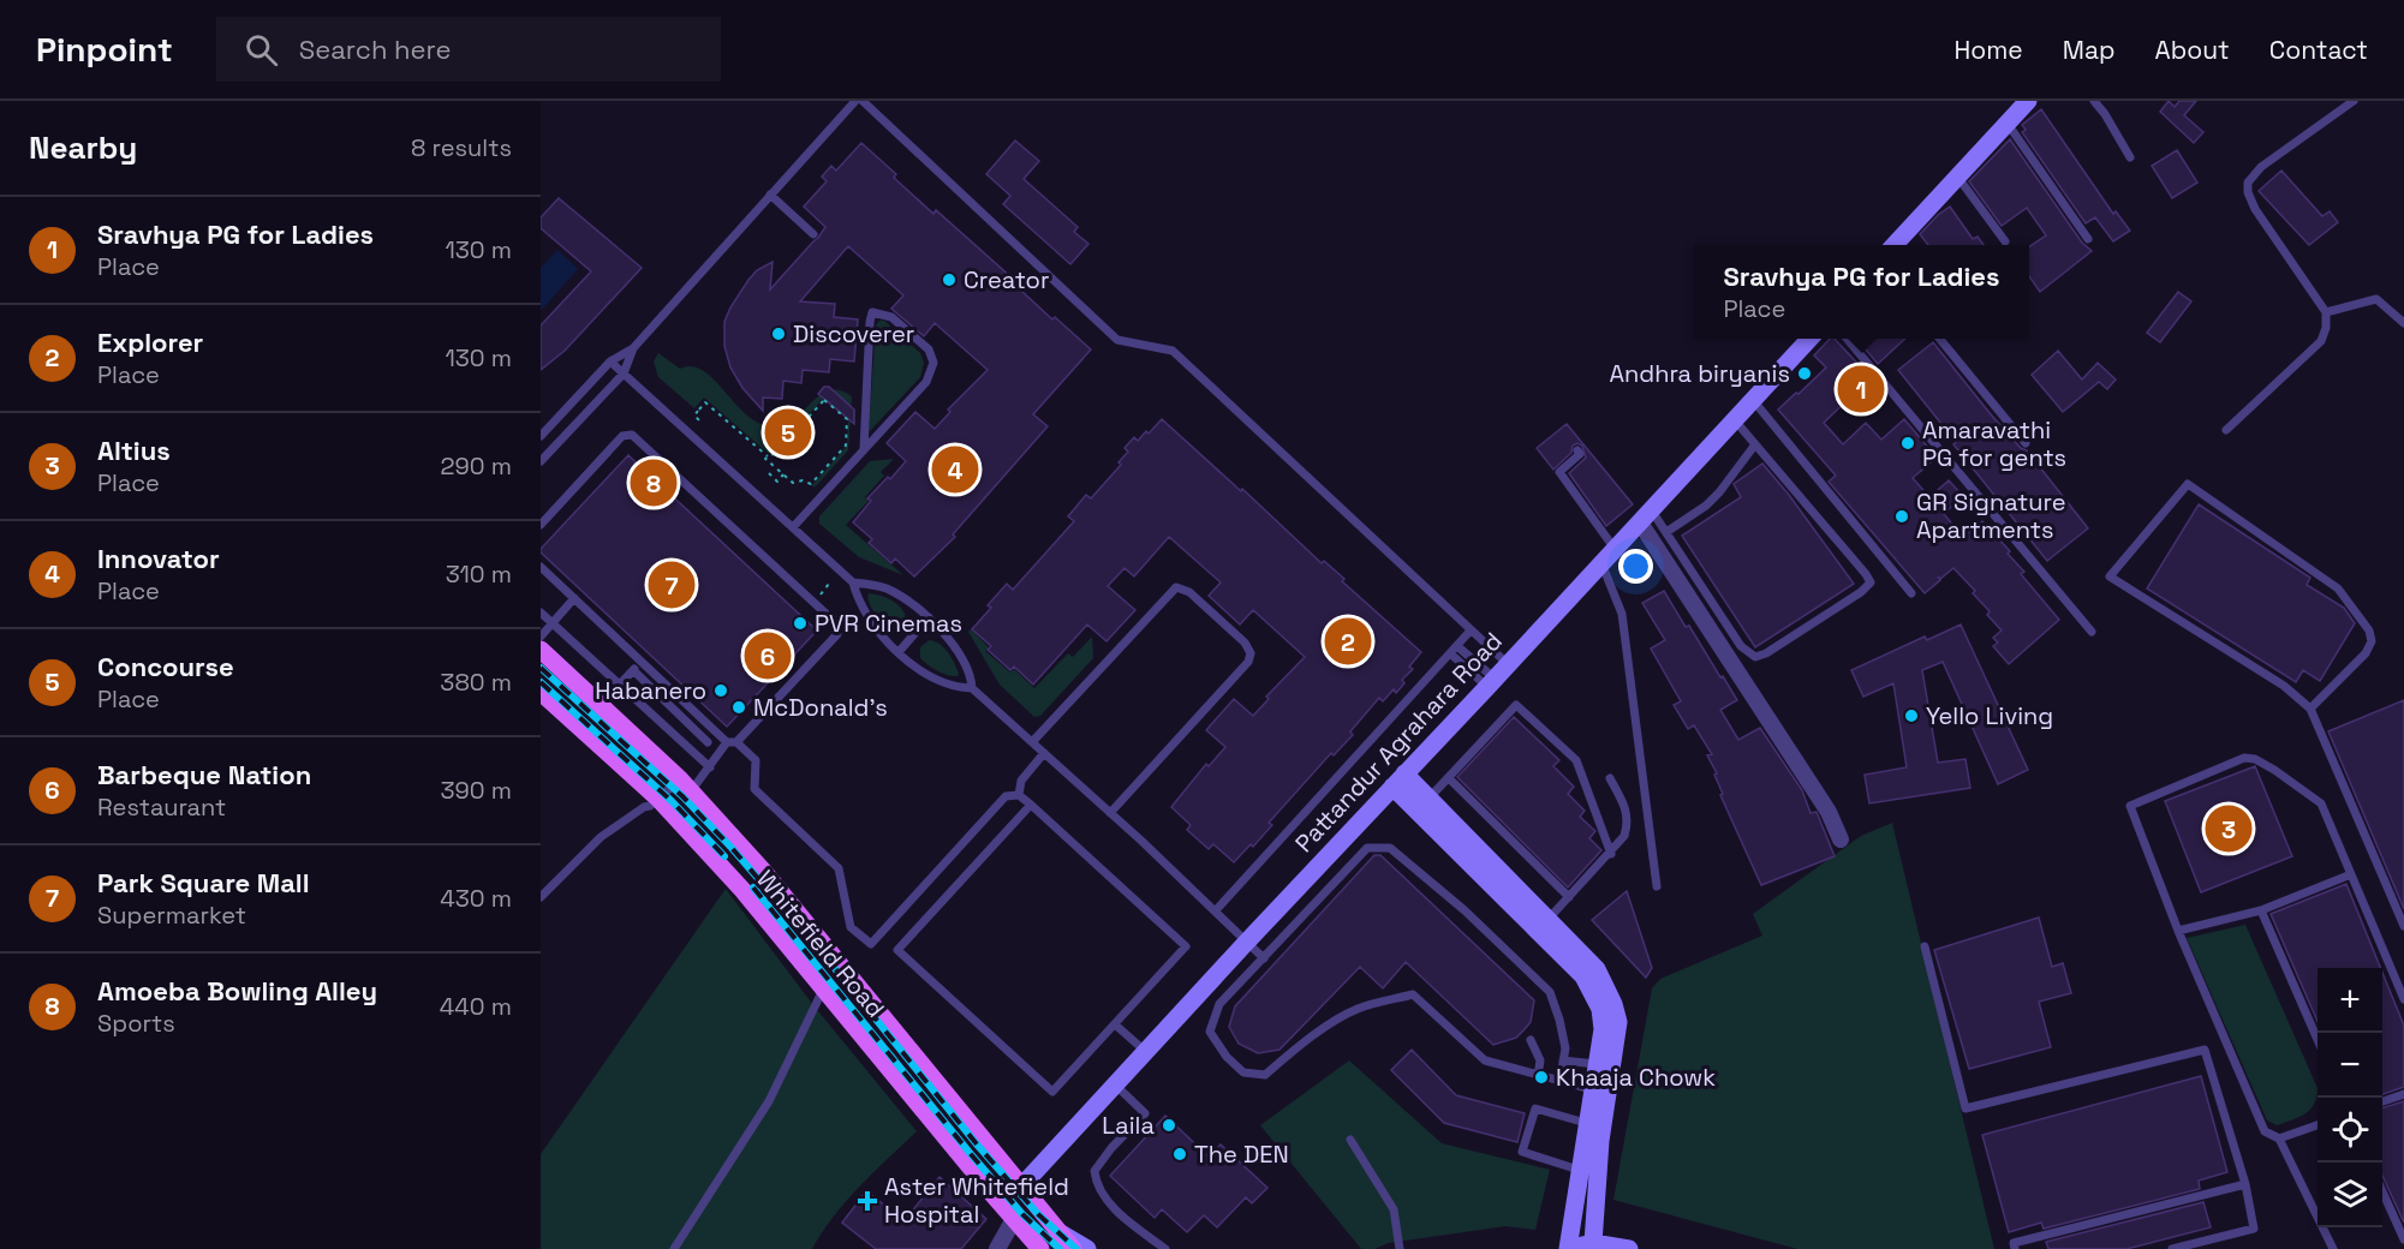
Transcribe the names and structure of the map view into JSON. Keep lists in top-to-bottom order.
{
  "streets": {
    "main road": ["Whitefield Road"],
    "street": ["Pattandur Agrahara Road"]
  },
  "crossings": [
    ["Pattandur Agrahara Road", "Whitefield Road"]
  ],
  "places": {
    "other": [
      "Creator",
      "Discoverer",
      "Andhra biryanis",
      "Amaravathi PG for gents",
      "GR Signature Apartments",
      "PVR Cinemas",
      "Habanero",
      "McDonald's",
      "Yello Living",
      "Khaaja Chowk",
      "Laila",
      "The DEN"
    ],
    "health": ["Aster Whitefield Hospital"]
  },
  "page": {
    "header": "Pinpoint",
    "search": "Search here",
    "nav": [
      "Home",
      "Map",
      "About",
      "Contact"
    ],
    "heading": ["Nearby", "8 results"],
    "list": [
      {
        "mark": "1",
        "name": "Sravhya PG for Ladies",
        "note": "Place",
        "value": "130 m"
      },
      {
        "mark": "2",
        "name": "Explorer",
        "note": "Place",
        "value": "130 m"
      },
      {
        "mark": "3",
        "name": "Altius",
        "note": "Place",
        "value": "290 m"
      },
      {
        "mark": "4",
        "name": "Innovator",
        "note": "Place",
        "value": "310 m"
      },
      {
        "mark": "5",
        "name": "Concourse",
        "note": "Place",
        "value": "380 m"
      },
      {
        "mark": "6",
        "name": "Barbeque Nation",
        "note": "Restaurant",
        "value": "390 m"
      },
      {
        "mark": "7",
        "name": "Park Square Mall",
        "note": "Supermarket",
        "value": "430 m"
      },
      {
        "mark": "8",
        "name": "Amoeba Bowling Alley",
        "note": "Sports",
        "value": "440 m"
      }
    ],
    "popup": ["Sravhya PG for Ladies", "Place"],
    "pins": [
      "1",
      "5",
      "4",
      "8",
      "7",
      "2",
      "6",
      "3"
    ],
    "map_buttons": ["+", "−"]
  }
}
